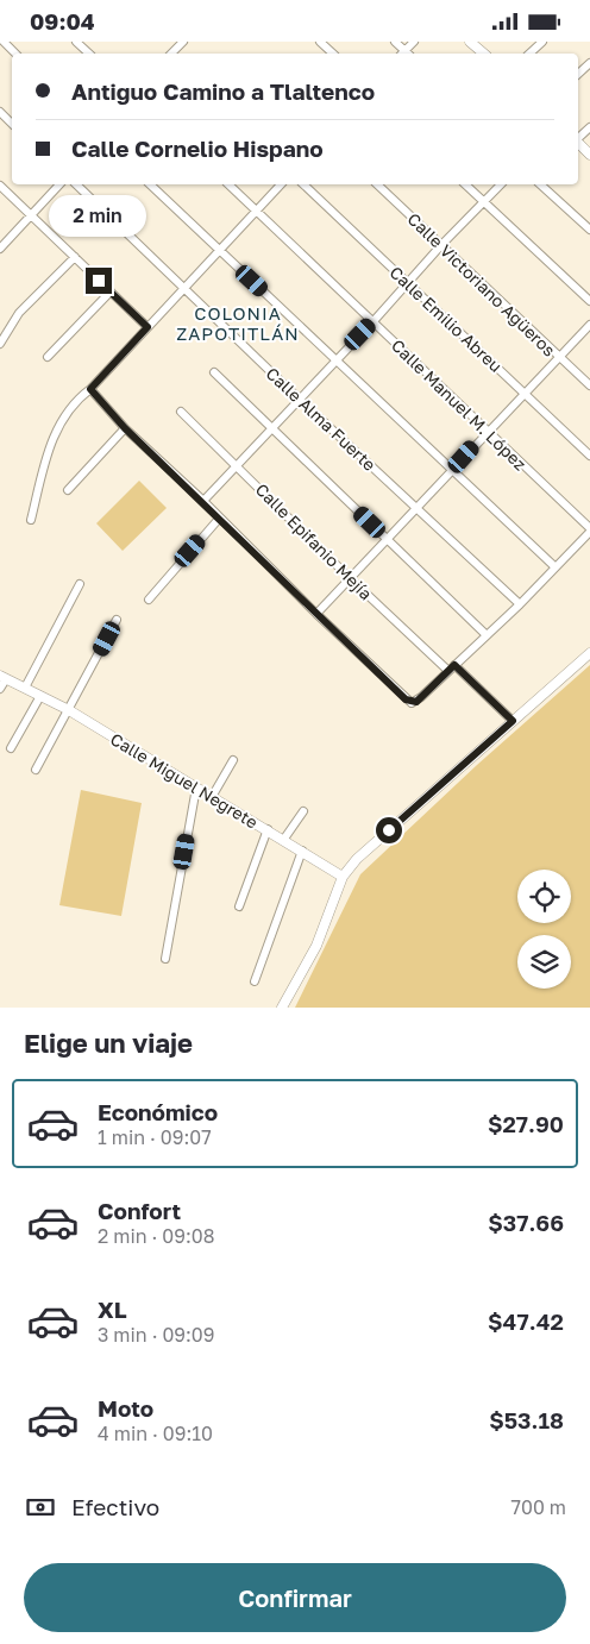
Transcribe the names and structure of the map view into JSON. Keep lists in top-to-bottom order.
{
  "streets": {
    "street": [
      "Calle Victoriano Agüeros",
      "Calle Emilio Abreu",
      "Calle Manuel M. López",
      "Calle Alma Fuerte",
      "Calle Epifanio Mejía",
      "Calle Miguel Negrete"
    ]
  },
  "districts": ["COLONIA ZAPOTITLÁN"],
  "page": {
    "status": "09:04",
    "banner": ["Antiguo Camino a Tlaltenco", "Calle Cornelio Hispano"],
    "bubble": "2 min",
    "heading": "Elige un viaje",
    "list": [
      {
        "name": "Económico",
        "note": "1 min · 09:07",
        "value": "$27.90"
      },
      {
        "name": "Confort",
        "note": "2 min · 09:08",
        "value": "$37.66"
      },
      {
        "name": "XL",
        "note": "3 min · 09:09",
        "value": "$47.42"
      },
      {
        "name": "Moto",
        "note": "4 min · 09:10",
        "value": "$53.18"
      }
    ],
    "pay": ["Efectivo", "700 m"],
    "buttons": "Confirmar"
  }
}
